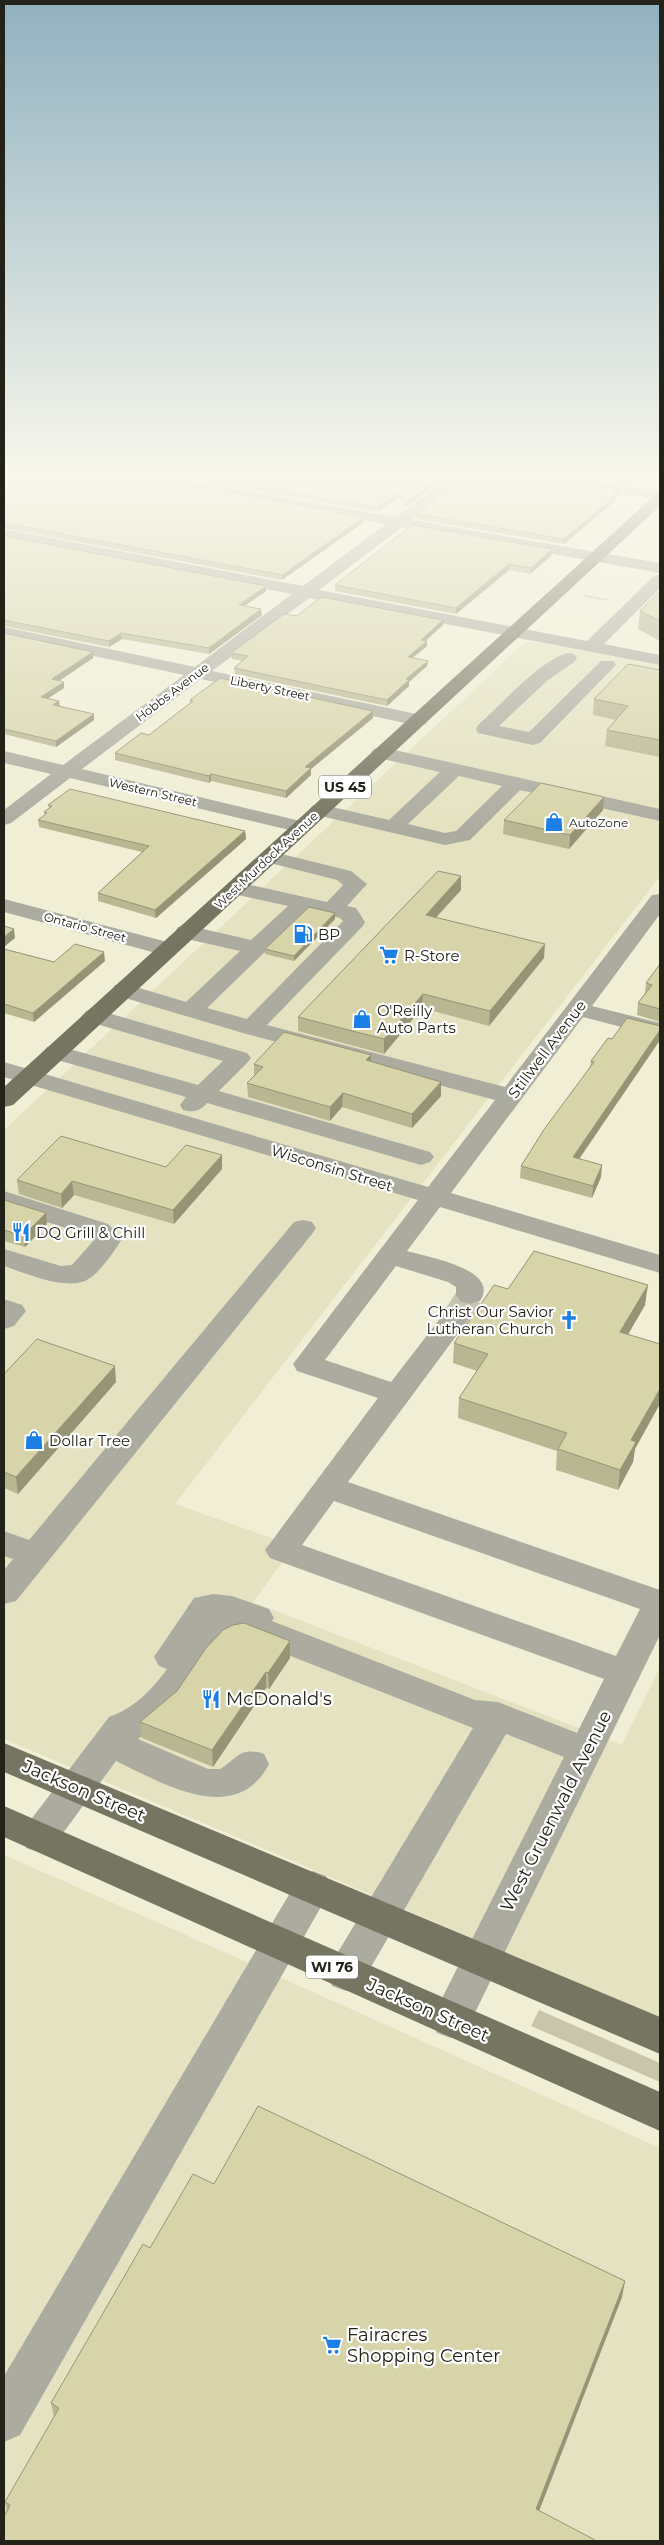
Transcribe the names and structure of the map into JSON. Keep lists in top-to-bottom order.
{
  "streets": {
    "main road": [
      "US 45",
      "West Murdock Avenue",
      "Jackson Street",
      "WI 76"
    ],
    "street": [
      "Liberty Street",
      "Hobbs Avenue",
      "Western Street",
      "Ontario Street",
      "Stillwell Avenue",
      "Wisconsin Street",
      "West Gruenwald Avenue"
    ]
  },
  "crossings": [
    ["Liberty Street", "Hobbs Avenue"],
    ["Liberty Street", "West Murdock Avenue"],
    ["Hobbs Avenue", "Western Street"],
    ["Western Street", "West Murdock Avenue"],
    ["West Murdock Avenue", "Ontario Street"],
    ["West Murdock Avenue", "Wisconsin Street"],
    ["Stillwell Avenue", "Wisconsin Street"],
    ["Jackson Street", "West Gruenwald Avenue"]
  ],
  "places": {
    "shop": ["AutoZone", "O'Reilly Auto Parts", "Dollar Tree"],
    "fuel station": ["BP"],
    "supermarket": ["R-Store", "Fairacres Shopping Center"],
    "restaurant": ["DQ Grill & Chill", "McDonald's"],
    "church": ["Christ Our Savior Lutheran Church"]
  }
}
